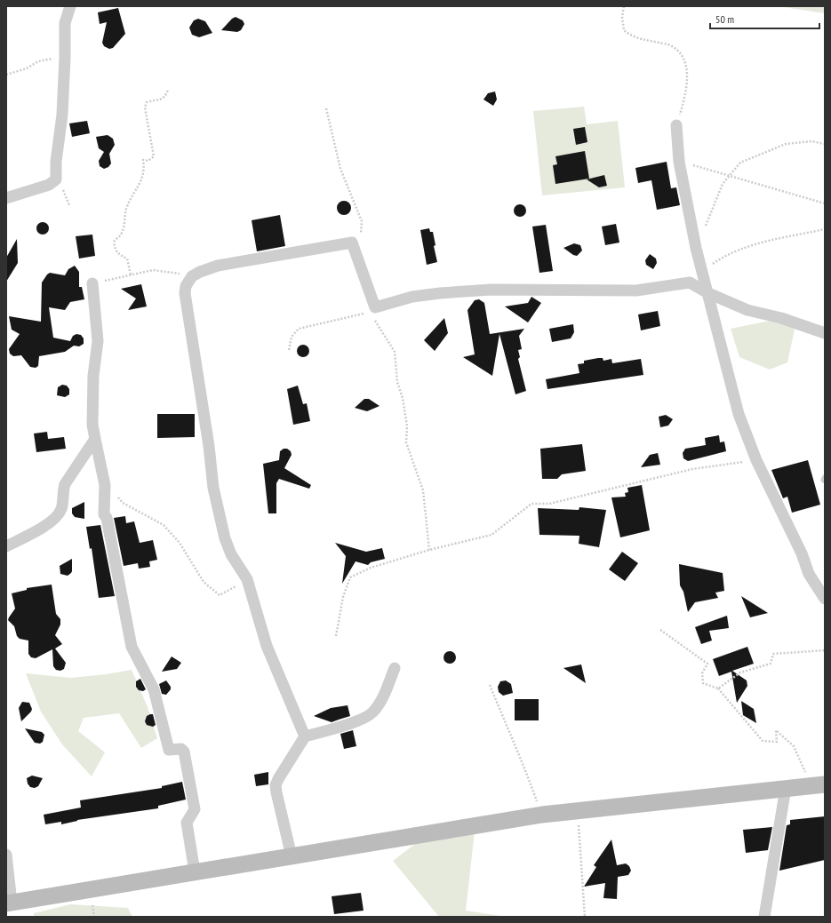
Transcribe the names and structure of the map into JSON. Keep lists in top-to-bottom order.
{
  "scale_bar": "50 m"
}
